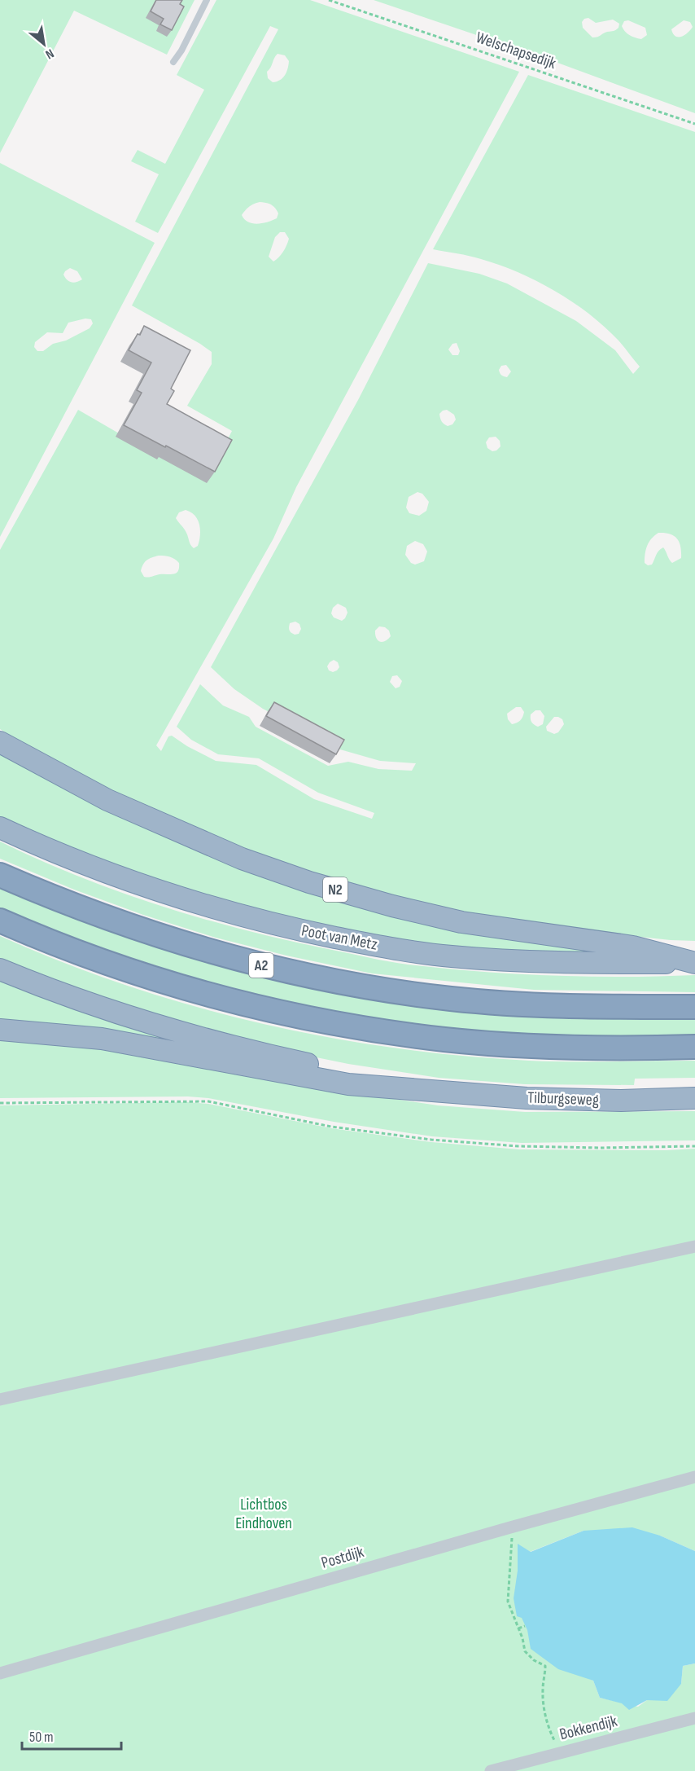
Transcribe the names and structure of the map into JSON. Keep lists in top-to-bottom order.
{
  "streets": {
    "highway": [
      "N2",
      "Poot van Metz",
      "A2",
      "Tilburgseweg"
    ],
    "street": ["Postdijk", "Bokkendijk"],
    "path": ["Welschapsedijk"]
  },
  "crossings": [
    ["N2", "Poot van Metz"]
  ],
  "parks": ["Lichtbos Eindhoven"],
  "scale_bar": "50 m",
  "north": "bottom right"
}
